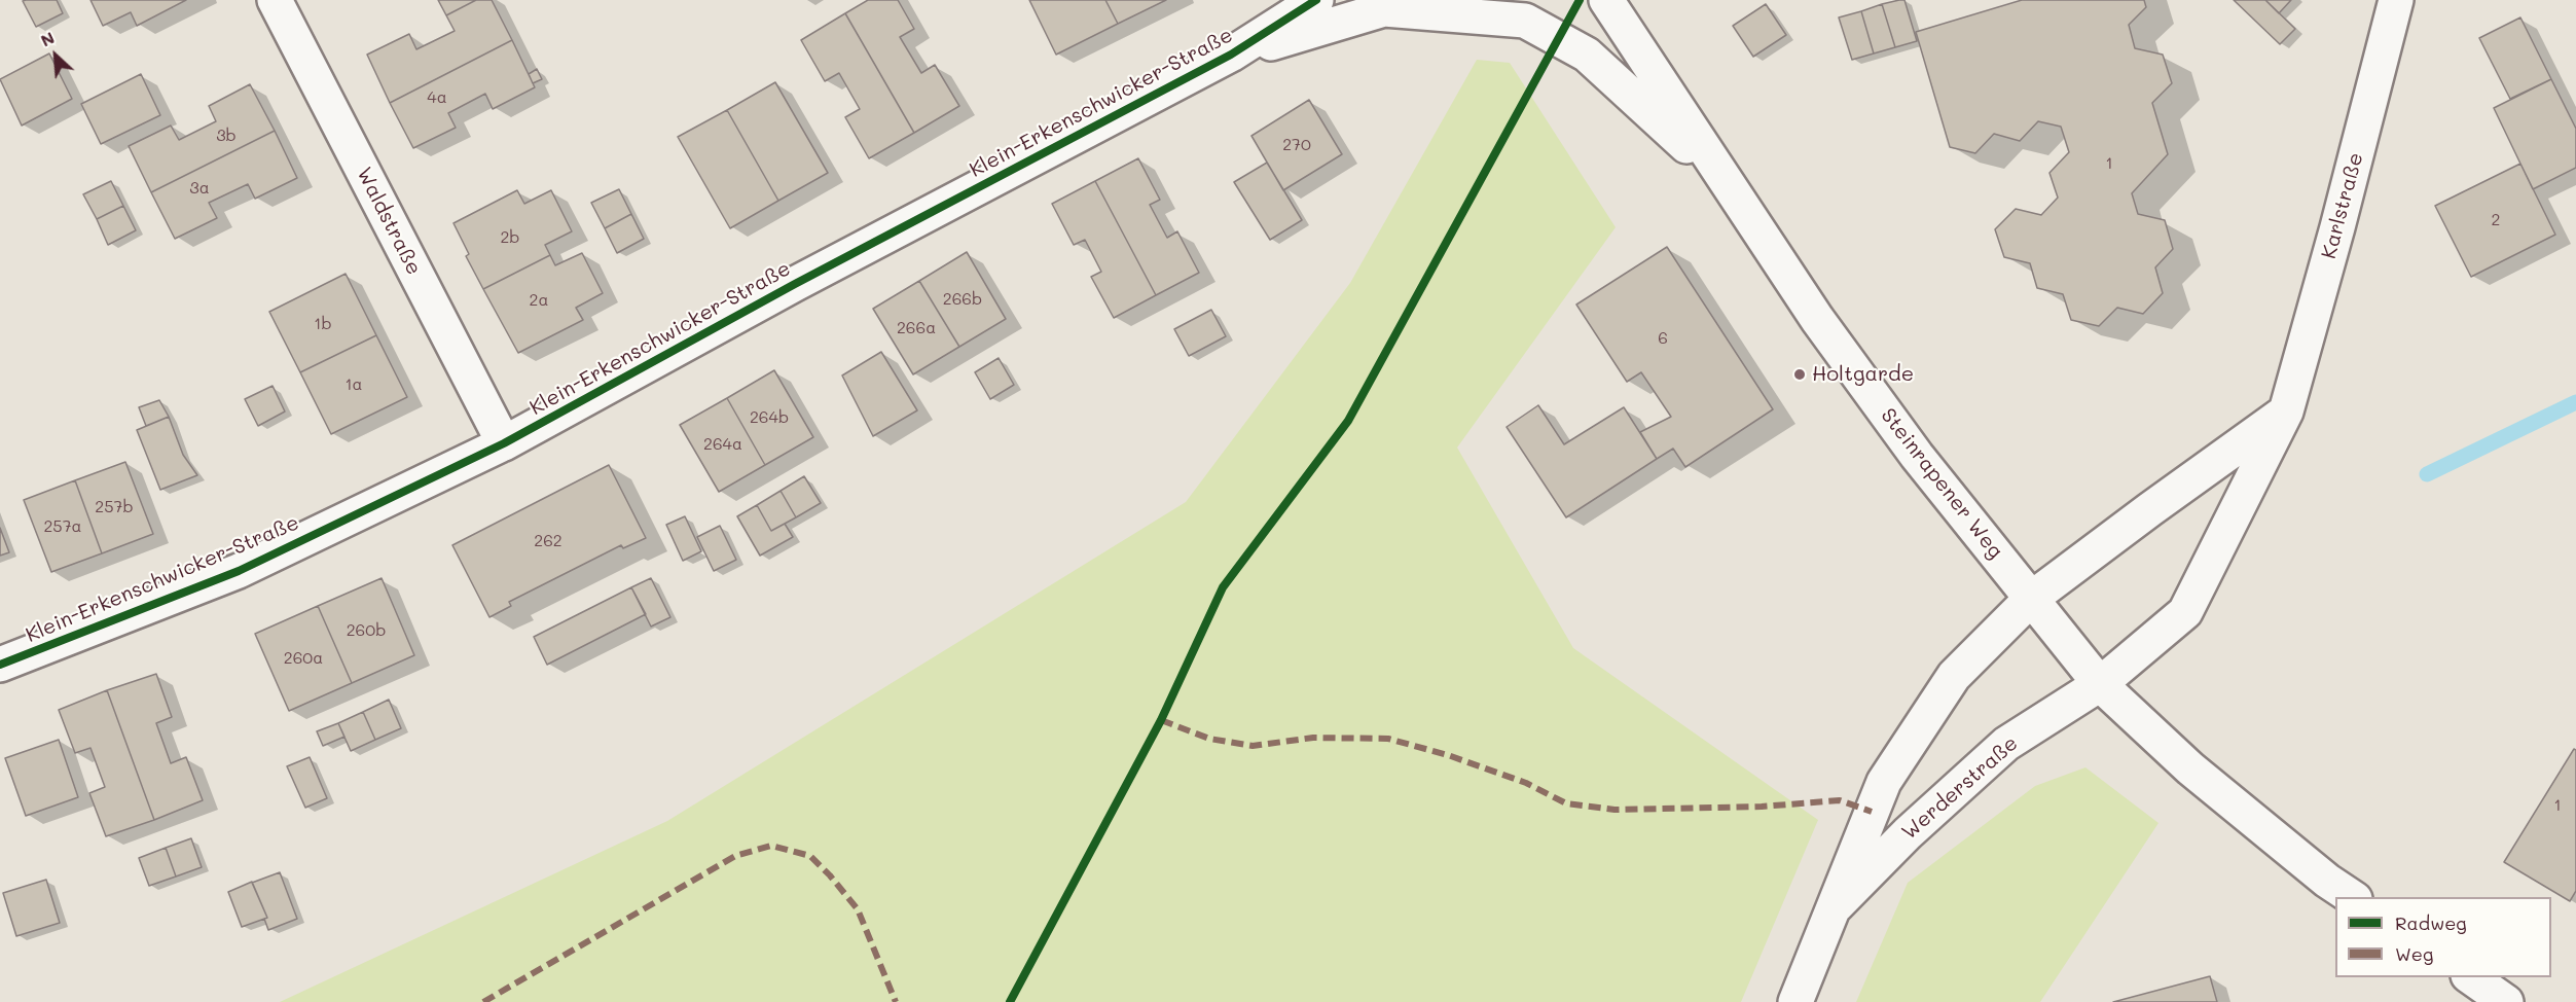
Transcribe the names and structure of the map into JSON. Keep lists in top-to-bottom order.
{
  "streets": {
    "street": [
      "Klein-Erkenschwicker-Straße",
      "Karlstraße",
      "Waldstraße",
      "Steinrapener Weg",
      "Werderstraße"
    ]
  },
  "crossings": [
    ["Klein-Erkenschwicker-Straße", "Waldstraße"],
    ["Klein-Erkenschwicker-Straße", "Steinrapener Weg"],
    ["Karlstraße", "Steinrapener Weg"],
    ["Karlstraße", "Werderstraße"],
    ["Steinrapener Weg", "Werderstraße"]
  ],
  "places": ["Holtgarde"],
  "house_numbers": [
    "4a",
    "3b",
    "270",
    "1",
    "3a",
    "2",
    "2b",
    "266b",
    "2a",
    "1b",
    "266a",
    "6",
    "1a",
    "264b",
    "264a",
    "257b",
    "257a",
    "262",
    "260b",
    "260a",
    "1"
  ],
  "legend": ["Radweg", "Weg"],
  "north": "top left"
}
